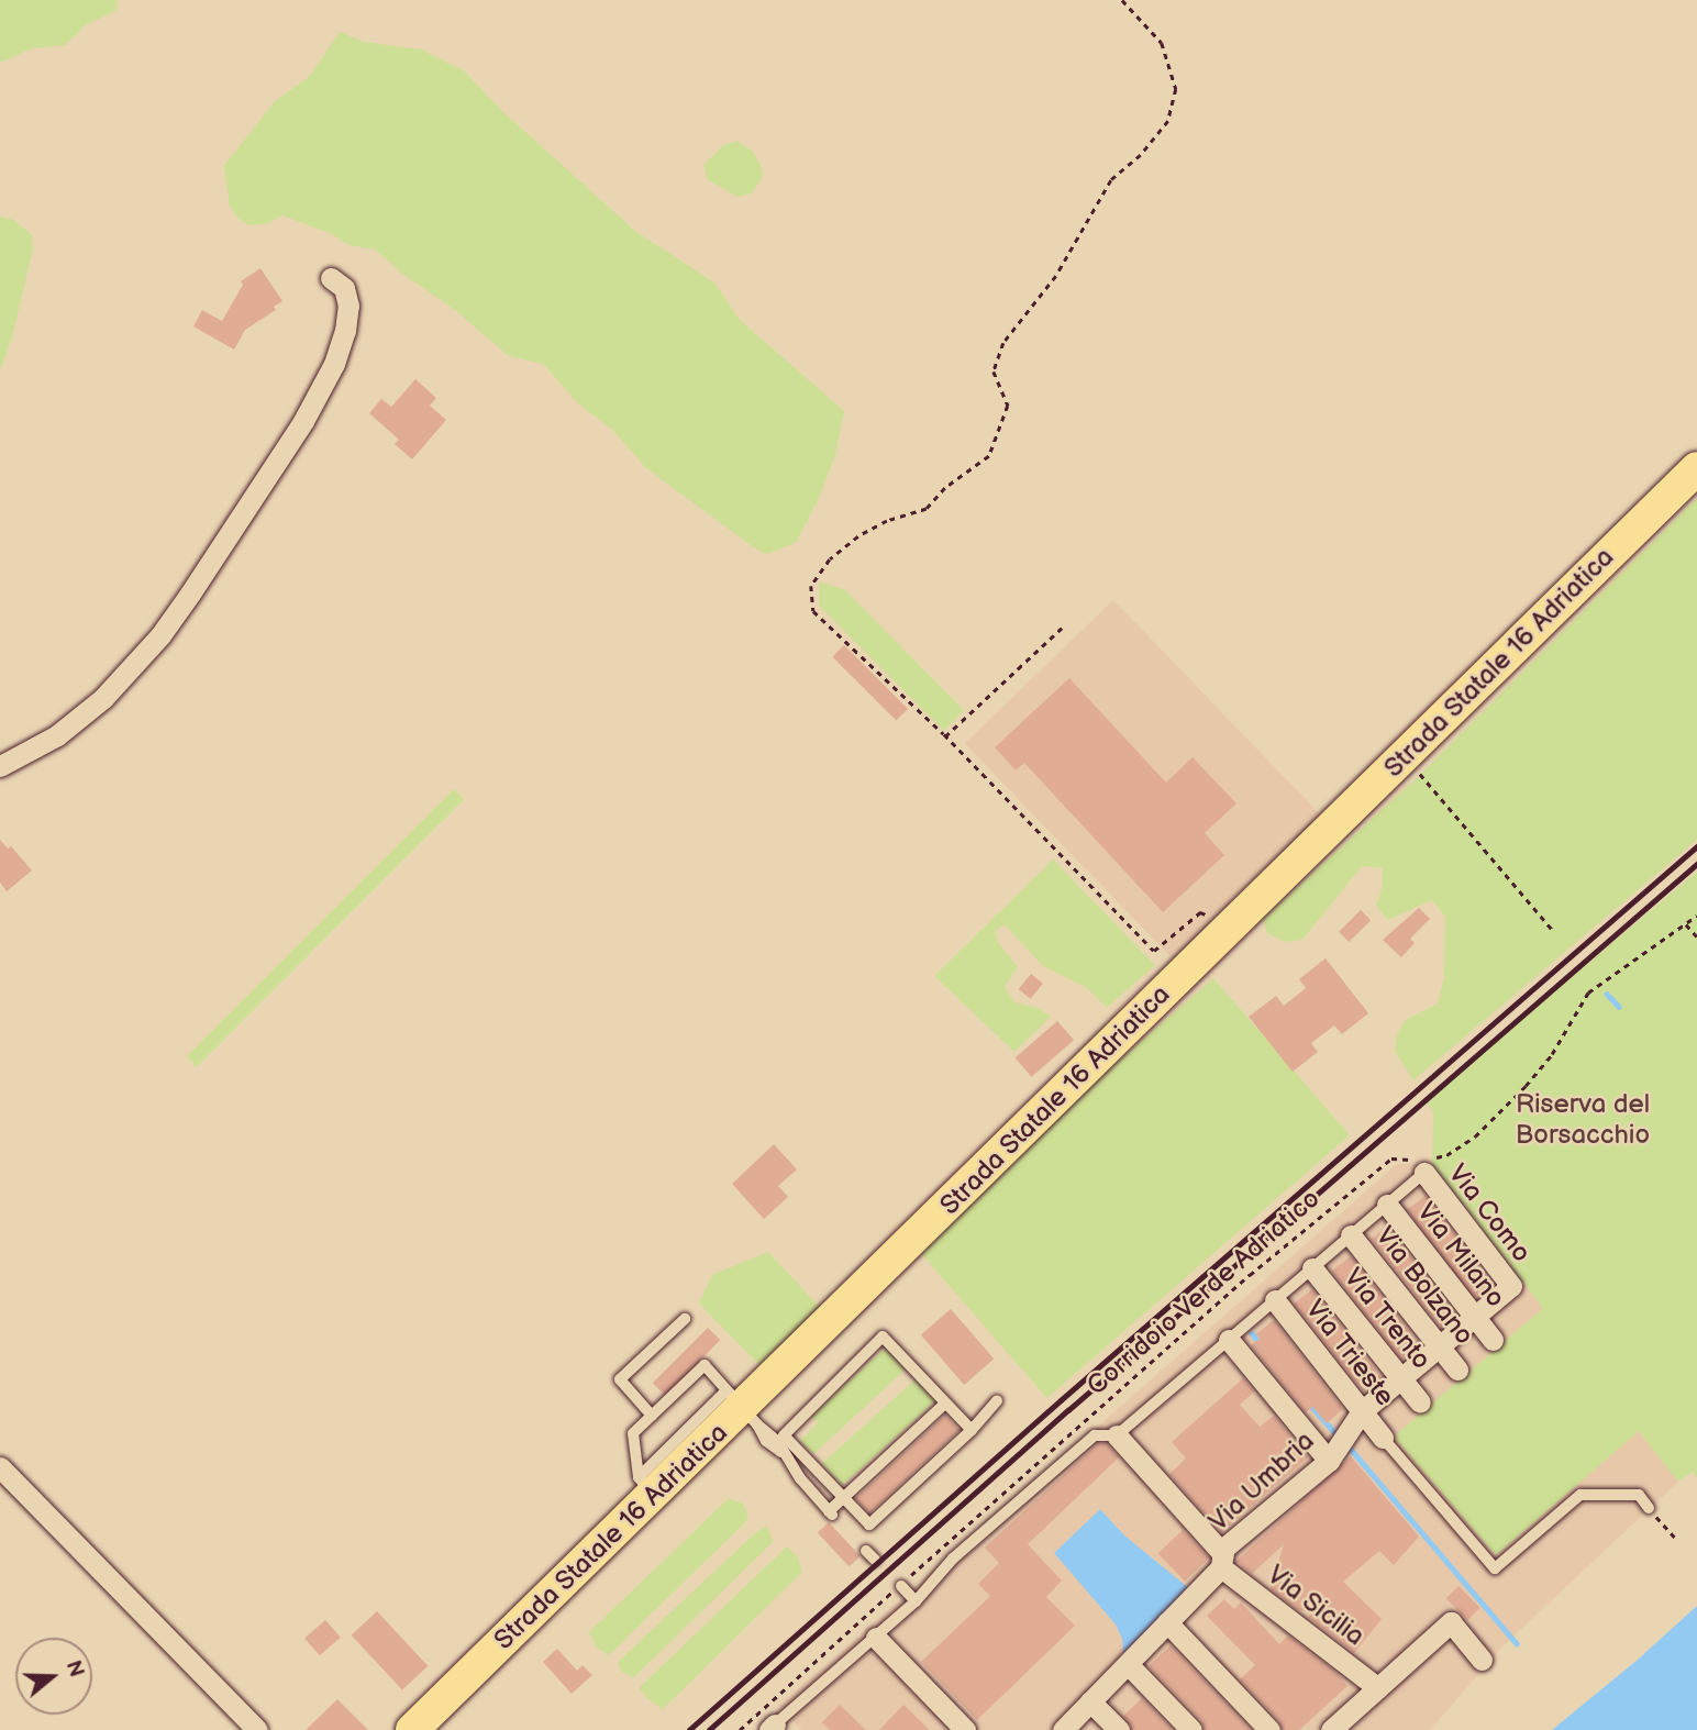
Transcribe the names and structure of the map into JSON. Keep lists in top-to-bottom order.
{
  "streets": {
    "main road": ["Strada Statale 16 Adriatica"],
    "street": [
      "Via Como",
      "Via Milano",
      "Via Bolzano",
      "Via Trento",
      "Via Trieste",
      "Via Umbria",
      "Via Sicilia"
    ],
    "path": ["Corridoio Verde Adriatico"]
  },
  "crossings": [
    ["Via Como", "Corridoio Verde Adriatico"],
    ["Via Como", "Via Umbria"],
    ["Via Milano", "Via Umbria"],
    ["Via Bolzano", "Via Umbria"],
    ["Via Trento", "Via Umbria"],
    ["Via Trieste", "Via Umbria"],
    ["Via Umbria", "Via Sicilia"]
  ],
  "parks": ["Riserva del Borsacchio"],
  "north": "right"
}
